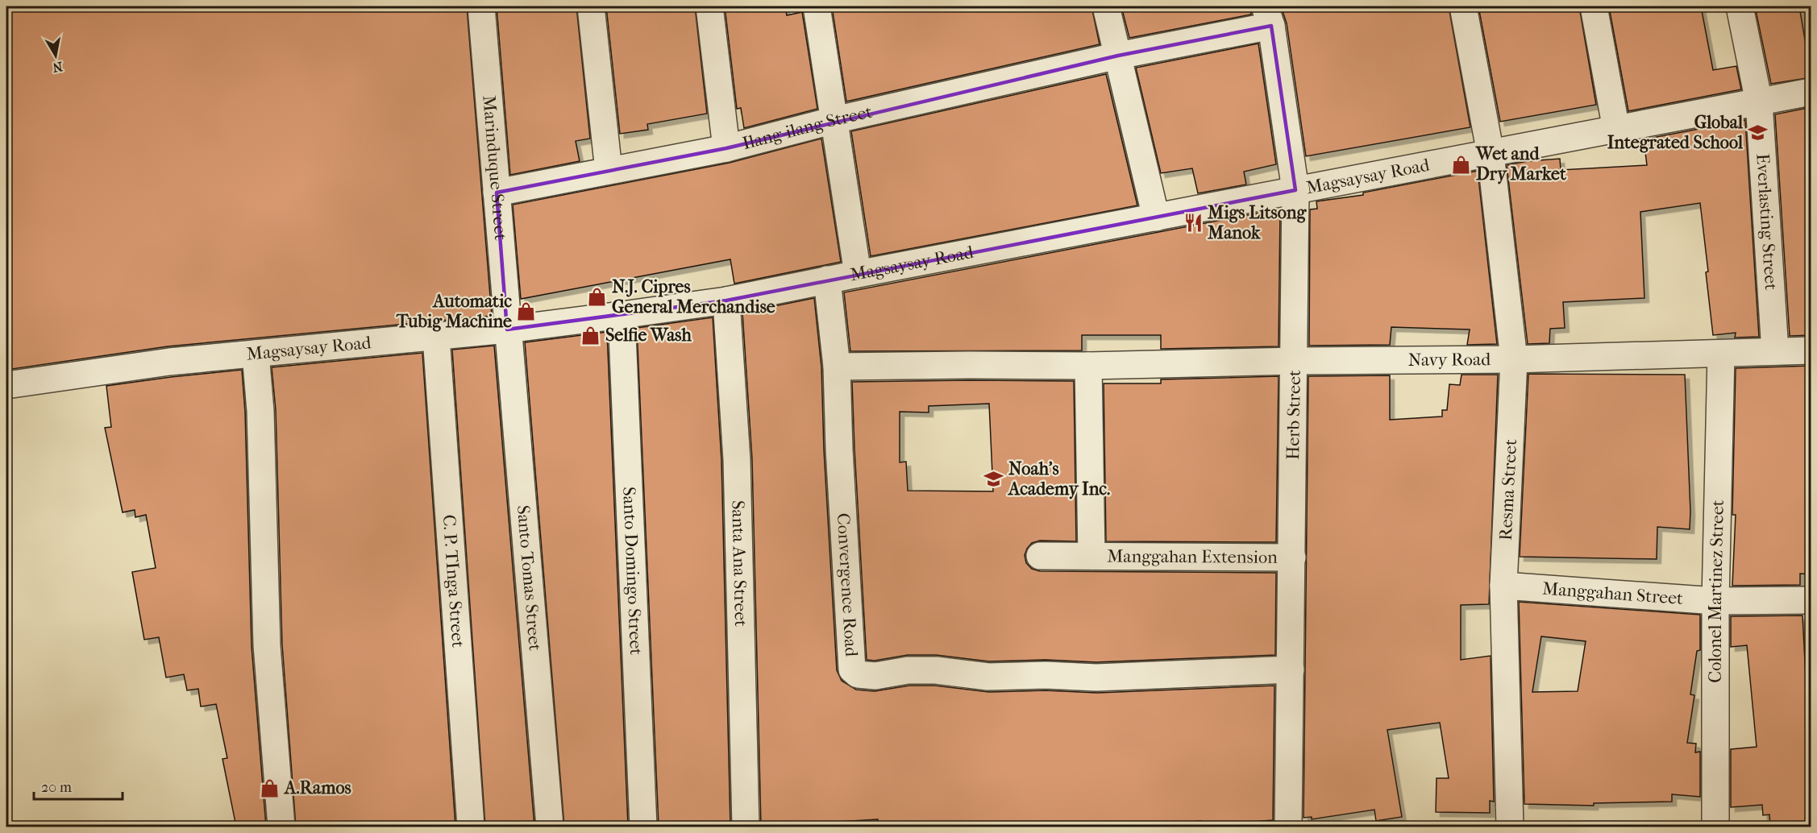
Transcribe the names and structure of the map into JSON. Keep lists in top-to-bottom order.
{
  "streets": {
    "street": [
      "Ilang-ilang Street",
      "Marinduque Street",
      "Magsaysay Road",
      "Everlasting Street",
      "Navy Road",
      "Herb Street",
      "Resma Street",
      "Manggahan Extension",
      "Santa Ana Street",
      "Santo Domingo Street",
      "Santo Tomas Street",
      "C. P. TInga Street",
      "Convergence Road",
      "Colonel Martinez Street",
      "Manggahan Street"
    ]
  },
  "crossings": [
    ["Ilang-ilang Street", "Marinduque Street"],
    ["Ilang-ilang Street", "Herb Street"],
    ["Marinduque Street", "Magsaysay Road"],
    ["Marinduque Street", "Santo Tomas Street"],
    ["Magsaysay Road", "Everlasting Street"],
    ["Magsaysay Road", "Herb Street"],
    ["Magsaysay Road", "Resma Street"],
    ["Magsaysay Road", "Santa Ana Street"],
    ["Magsaysay Road", "Santo Domingo Street"],
    ["Magsaysay Road", "Santo Tomas Street"],
    ["Magsaysay Road", "C. P. TInga Street"],
    ["Everlasting Street", "Navy Road"],
    ["Navy Road", "Herb Street"],
    ["Navy Road", "Resma Street"],
    ["Navy Road", "Manggahan Extension"],
    ["Navy Road", "Colonel Martinez Street"],
    ["Herb Street", "Manggahan Extension"],
    ["Herb Street", "Convergence Road"],
    ["Resma Street", "Manggahan Street"],
    ["Colonel Martinez Street", "Manggahan Street"]
  ],
  "places": {
    "school or university": ["Global Integrated School", "Noah's Academy Inc."],
    "shop": [
      "Wet and Dry Market",
      "N.J. Cipres General Merchandise",
      "Automatic Tubig Machine",
      "Selfie Wash",
      "A.Ramos"
    ],
    "restaurant": ["Migs Litsong Manok"]
  },
  "scale_bar": "20 m",
  "north": "bottom"
}
